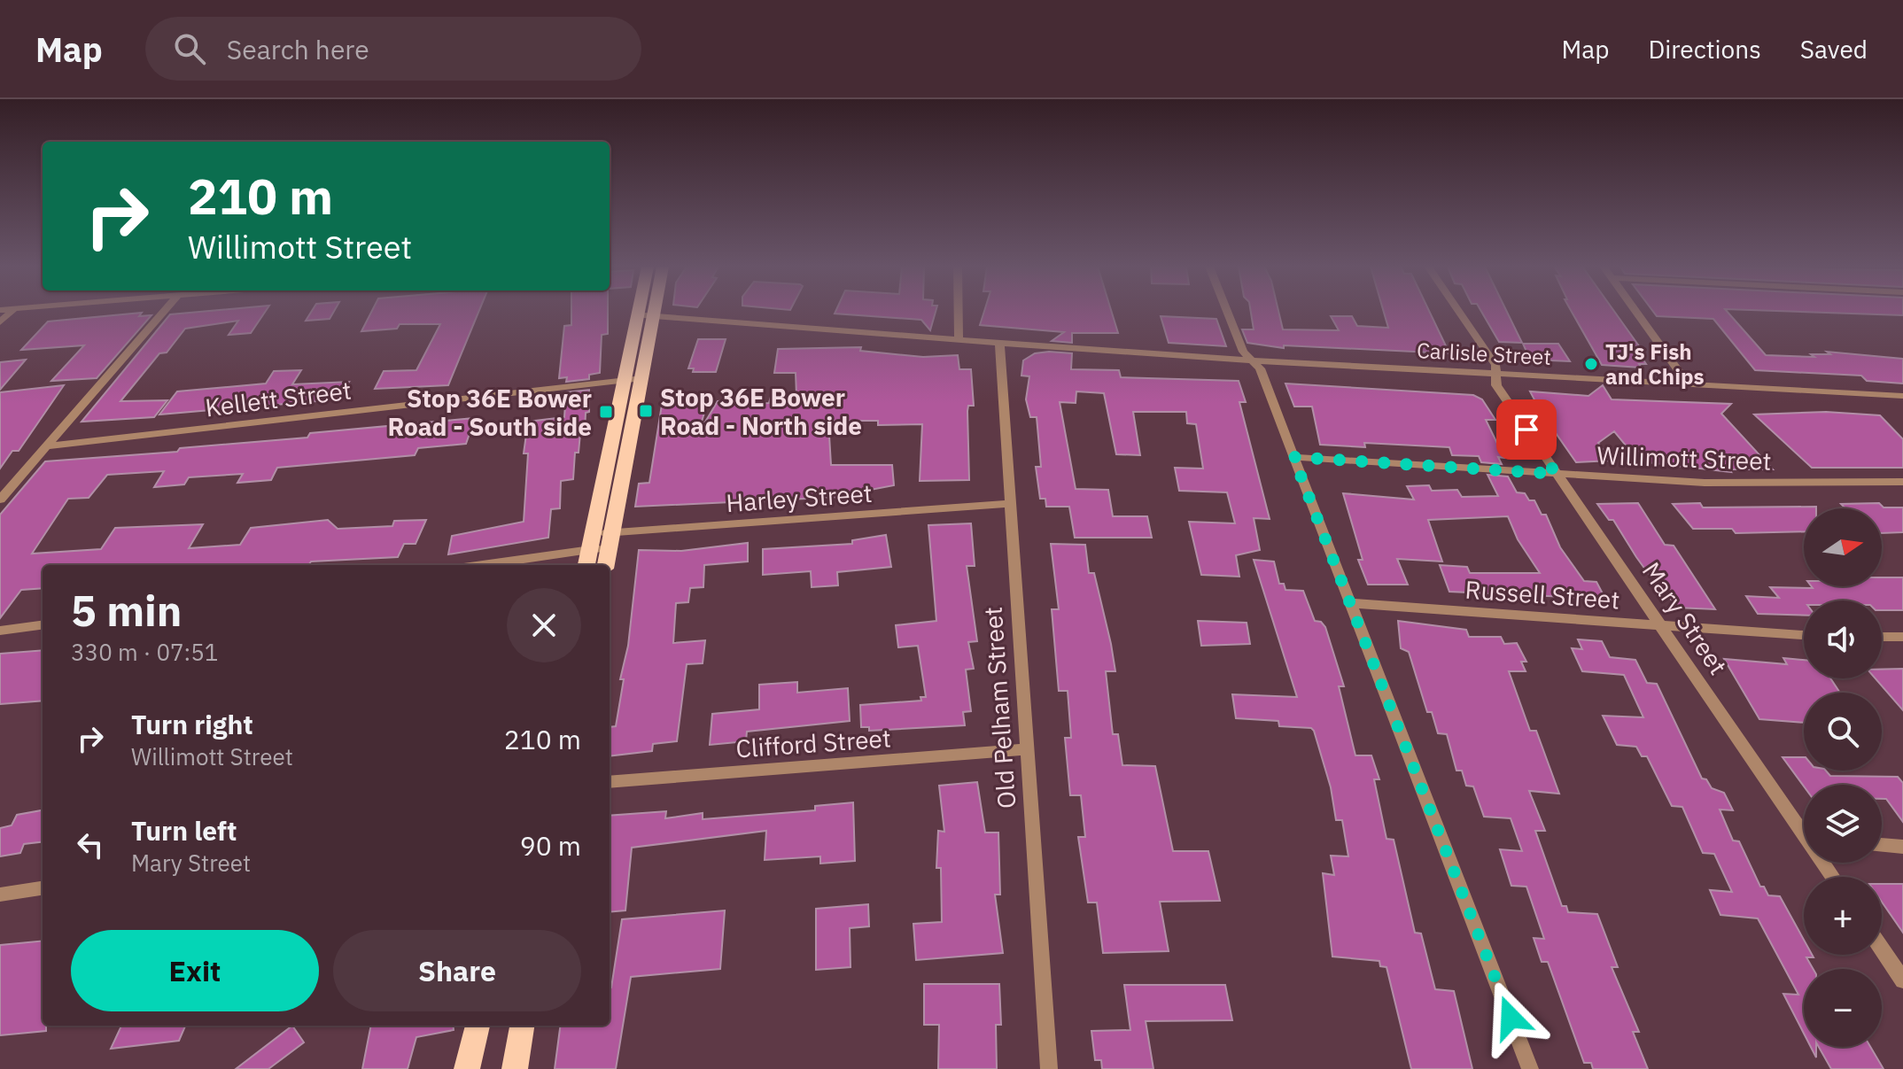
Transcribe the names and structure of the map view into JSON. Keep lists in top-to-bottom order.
{
  "streets": {
    "street": [
      "Carlisle Street",
      "Kellett Street",
      "Willimott Street",
      "Harley Street",
      "Russell Street",
      "Mary Street",
      "Old Pelham Street",
      "Clifford Street"
    ]
  },
  "crossings": [
    ["Carlisle Street", "Mary Street"],
    ["Carlisle Street", "Old Pelham Street"],
    ["Willimott Street", "Mary Street"],
    ["Harley Street", "Old Pelham Street"],
    ["Russell Street", "Mary Street"],
    ["Old Pelham Street", "Clifford Street"]
  ],
  "places": {
    "other": ["TJ's Fish and Chips"],
    "transit": ["Stop 36E Bower Road - North side", "Stop 36E Bower Road - South side"]
  },
  "north": "right",
  "page": {
    "header": "Map",
    "search": "Search here",
    "nav": ["Map", "Directions", "Saved"],
    "turn": ["210 m", "Willimott Street"],
    "map_buttons": ["+", "−"],
    "heading": ["5 min", "330 m · 07:51"],
    "list": [
      {
        "name": "Turn right",
        "note": "Willimott Street",
        "value": "210 m"
      },
      {
        "name": "Turn left",
        "note": "Mary Street",
        "value": "90 m"
      }
    ],
    "buttons": ["Exit", "Share"]
  }
}
